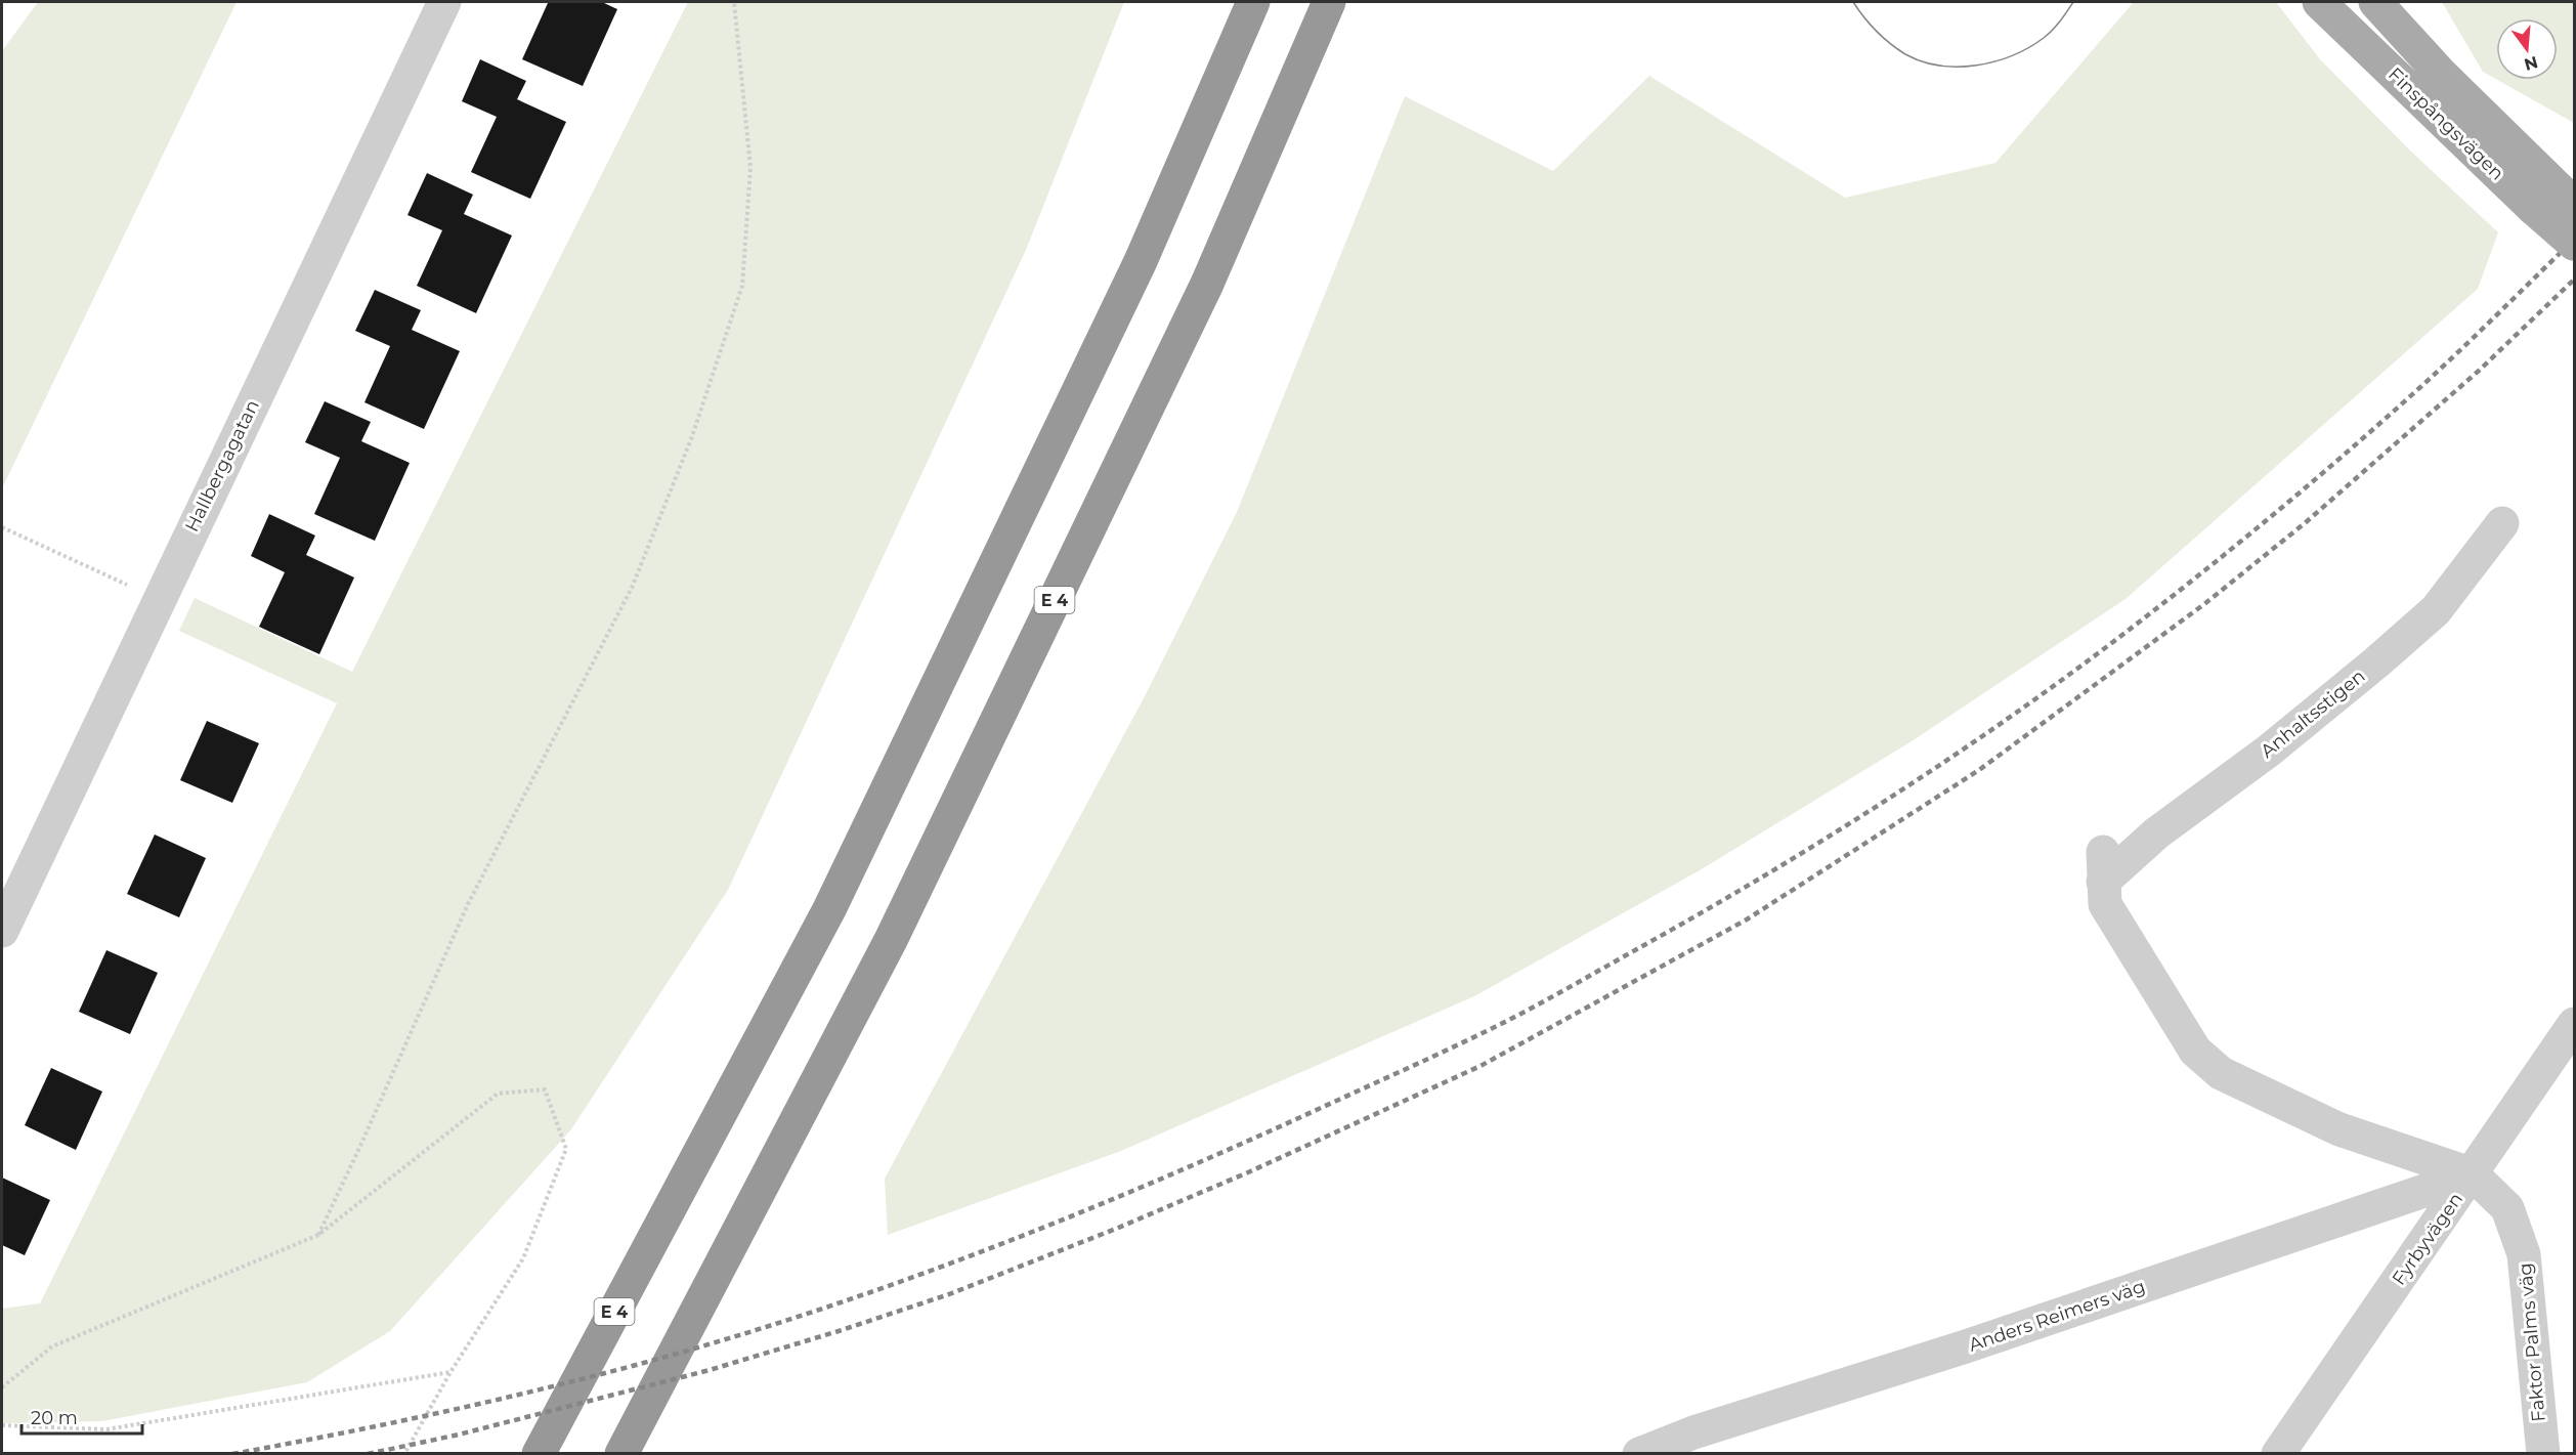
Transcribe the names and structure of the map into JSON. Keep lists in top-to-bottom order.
{
  "streets": {
    "highway": ["E 4"],
    "main road": ["Finspångsvägen"],
    "street": [
      "Hallbergagatan",
      "Anhaltsstigen",
      "Fyrbyvägen",
      "Anders Reimers väg",
      "Faktor Palms väg"
    ]
  },
  "crossings": [
    ["Anhaltsstigen", "Fyrbyvägen"],
    ["Anhaltsstigen", "Anders Reimers väg"],
    ["Anhaltsstigen", "Faktor Palms väg"],
    ["Fyrbyvägen", "Anders Reimers väg"],
    ["Fyrbyvägen", "Faktor Palms väg"],
    ["Anders Reimers väg", "Faktor Palms väg"]
  ],
  "scale_bar": "20 m",
  "north": "bottom"
}
